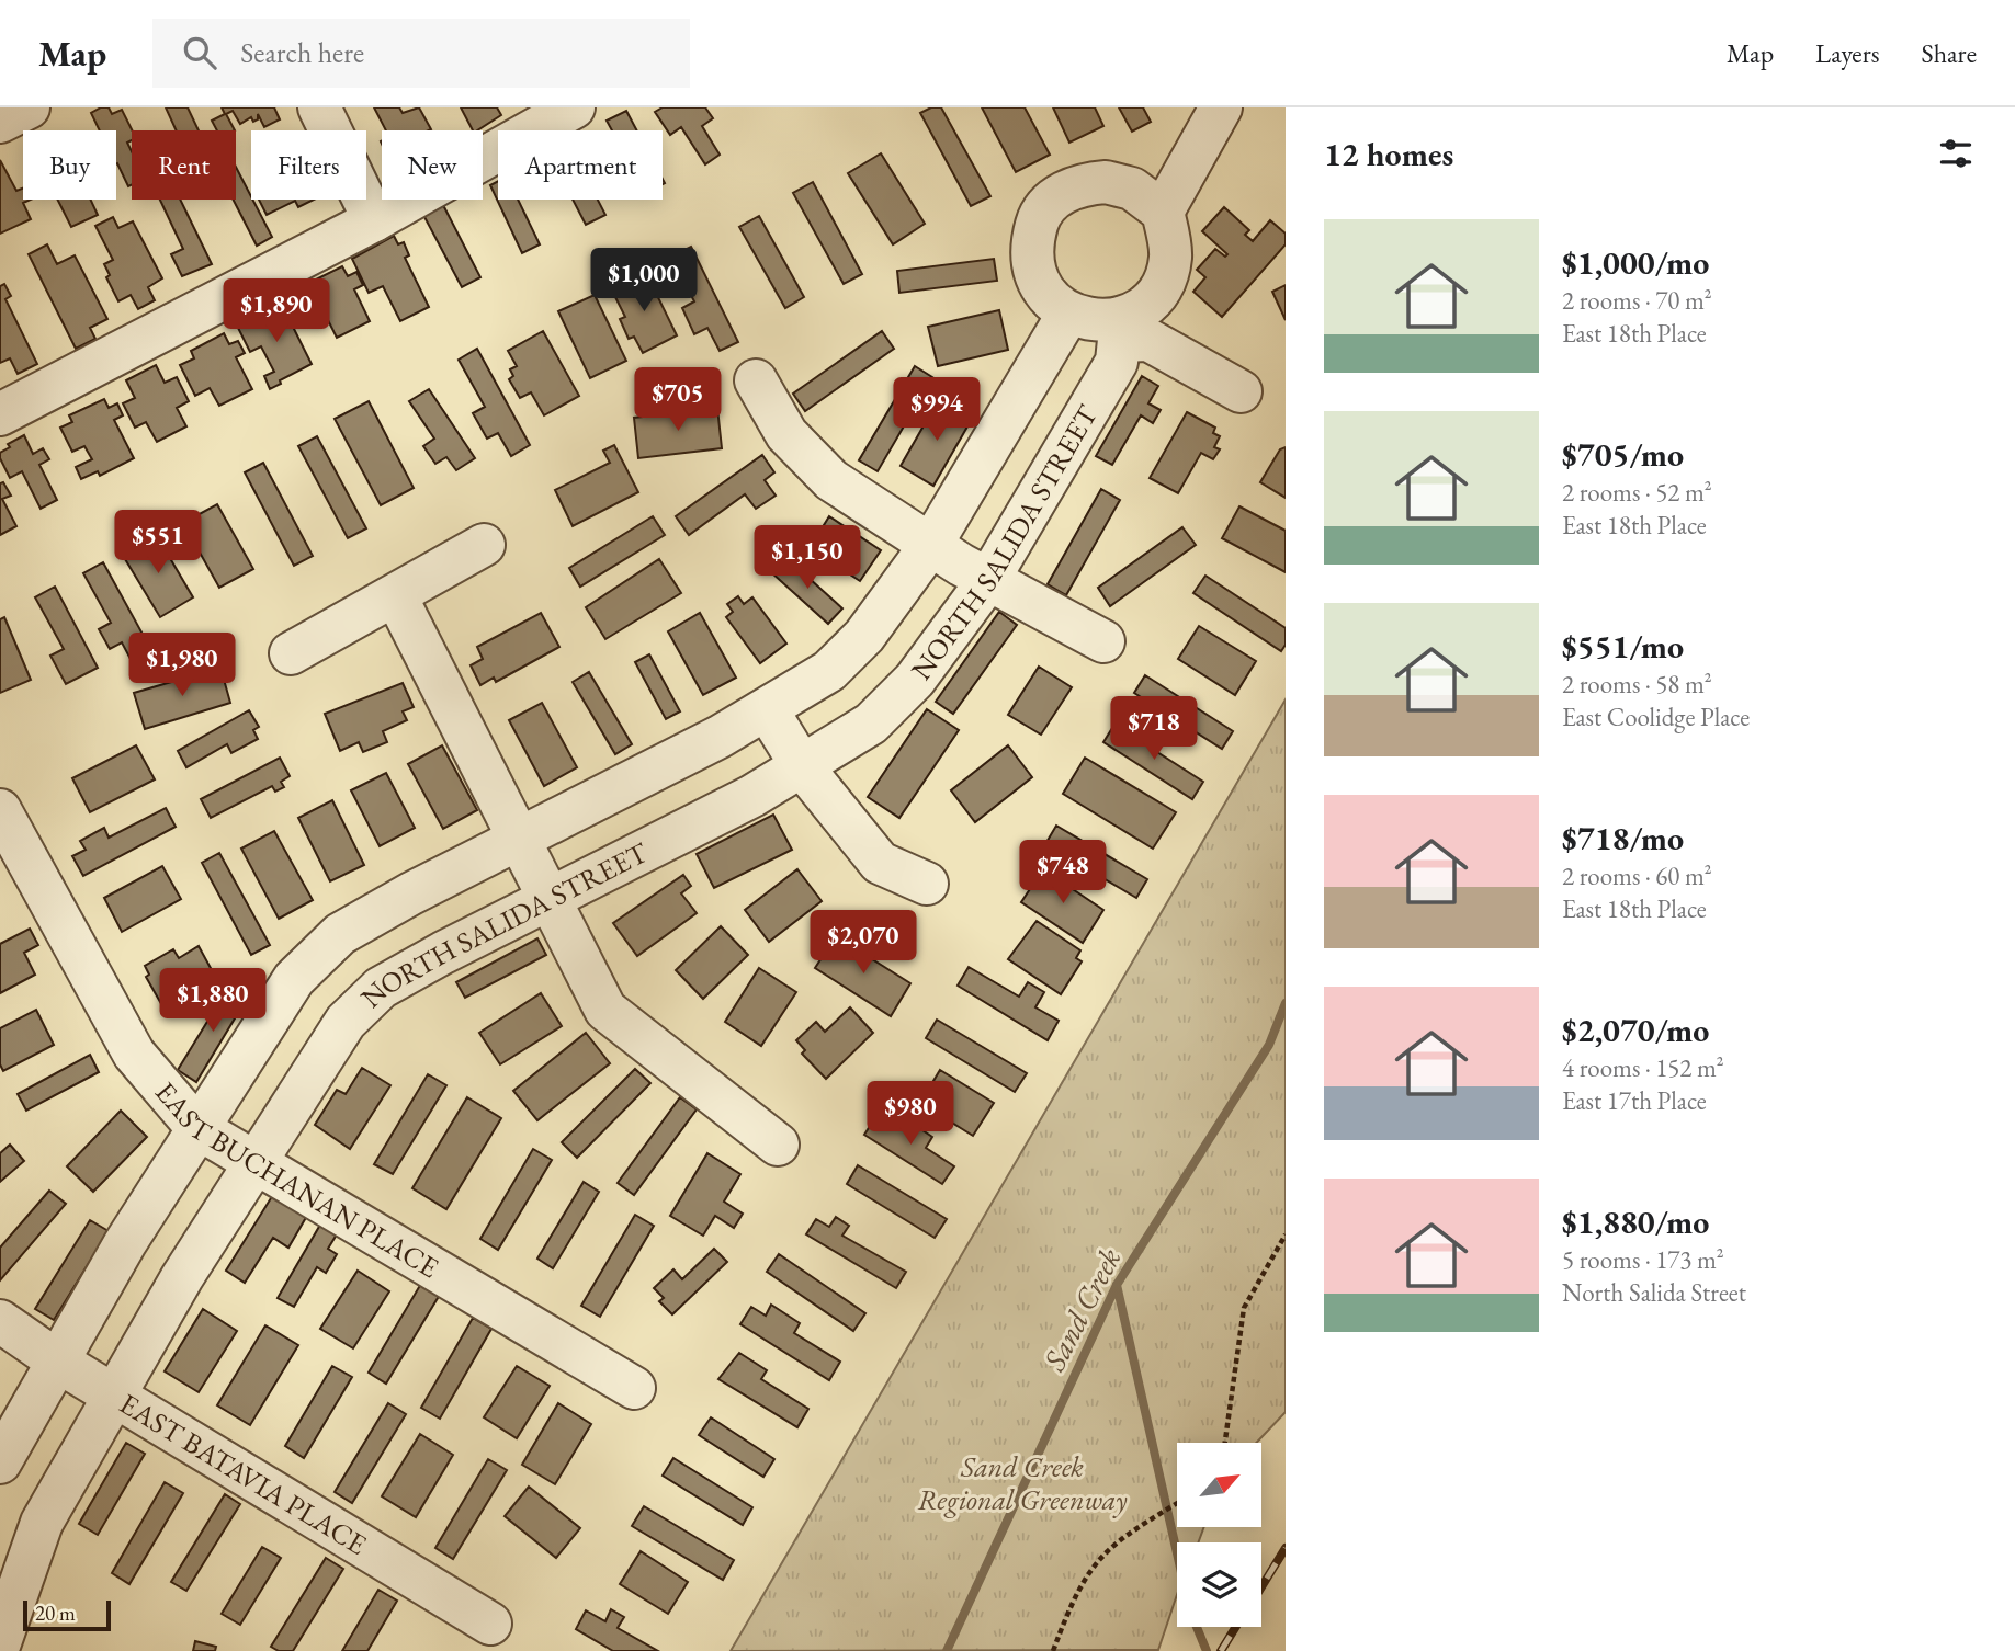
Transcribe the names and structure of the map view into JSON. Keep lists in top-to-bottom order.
{
  "streets": {
    "street": ["NORTH SALIDA STREET", "EAST BUCHANAN PLACE", "EAST BATAVIA PLACE"]
  },
  "crossings": [
    ["NORTH SALIDA STREET", "EAST BUCHANAN PLACE"],
    ["NORTH SALIDA STREET", "EAST BATAVIA PLACE"]
  ],
  "water": ["Sand Creek"],
  "parks": ["Sand Creek Regional Greenway"],
  "scale_bar": "20 m",
  "north": "top right",
  "page": {
    "header": "Map",
    "search": "Search here",
    "nav": ["Map", "Layers", "Share"],
    "heading": "12 homes",
    "chip": [
      "Buy",
      "Rent",
      "Filters",
      "New",
      "Apartment"
    ],
    "list": [
      {
        "name": "$1,000/mo",
        "note": "2 rooms · 70 m² · East 18th Place"
      },
      {
        "name": "$705/mo",
        "note": "2 rooms · 52 m² · East 18th Place"
      },
      {
        "name": "$551/mo",
        "note": "2 rooms · 58 m² · East Coolidge Place"
      },
      {
        "name": "$718/mo",
        "note": "2 rooms · 60 m² · East 18th Place"
      },
      {
        "name": "$2,070/mo",
        "note": "4 rooms · 152 m² · East 17th Place"
      },
      {
        "name": "$1,880/mo",
        "note": "5 rooms · 173 m² · North Salida Street"
      }
    ],
    "price": [
      "$1,000",
      "$1,890",
      "$705",
      "$994",
      "$551",
      "$1,150",
      "$1,980",
      "$718",
      "$748",
      "$2,070",
      "$1,880",
      "$980"
    ],
    "scale": "20 m"
  }
}
